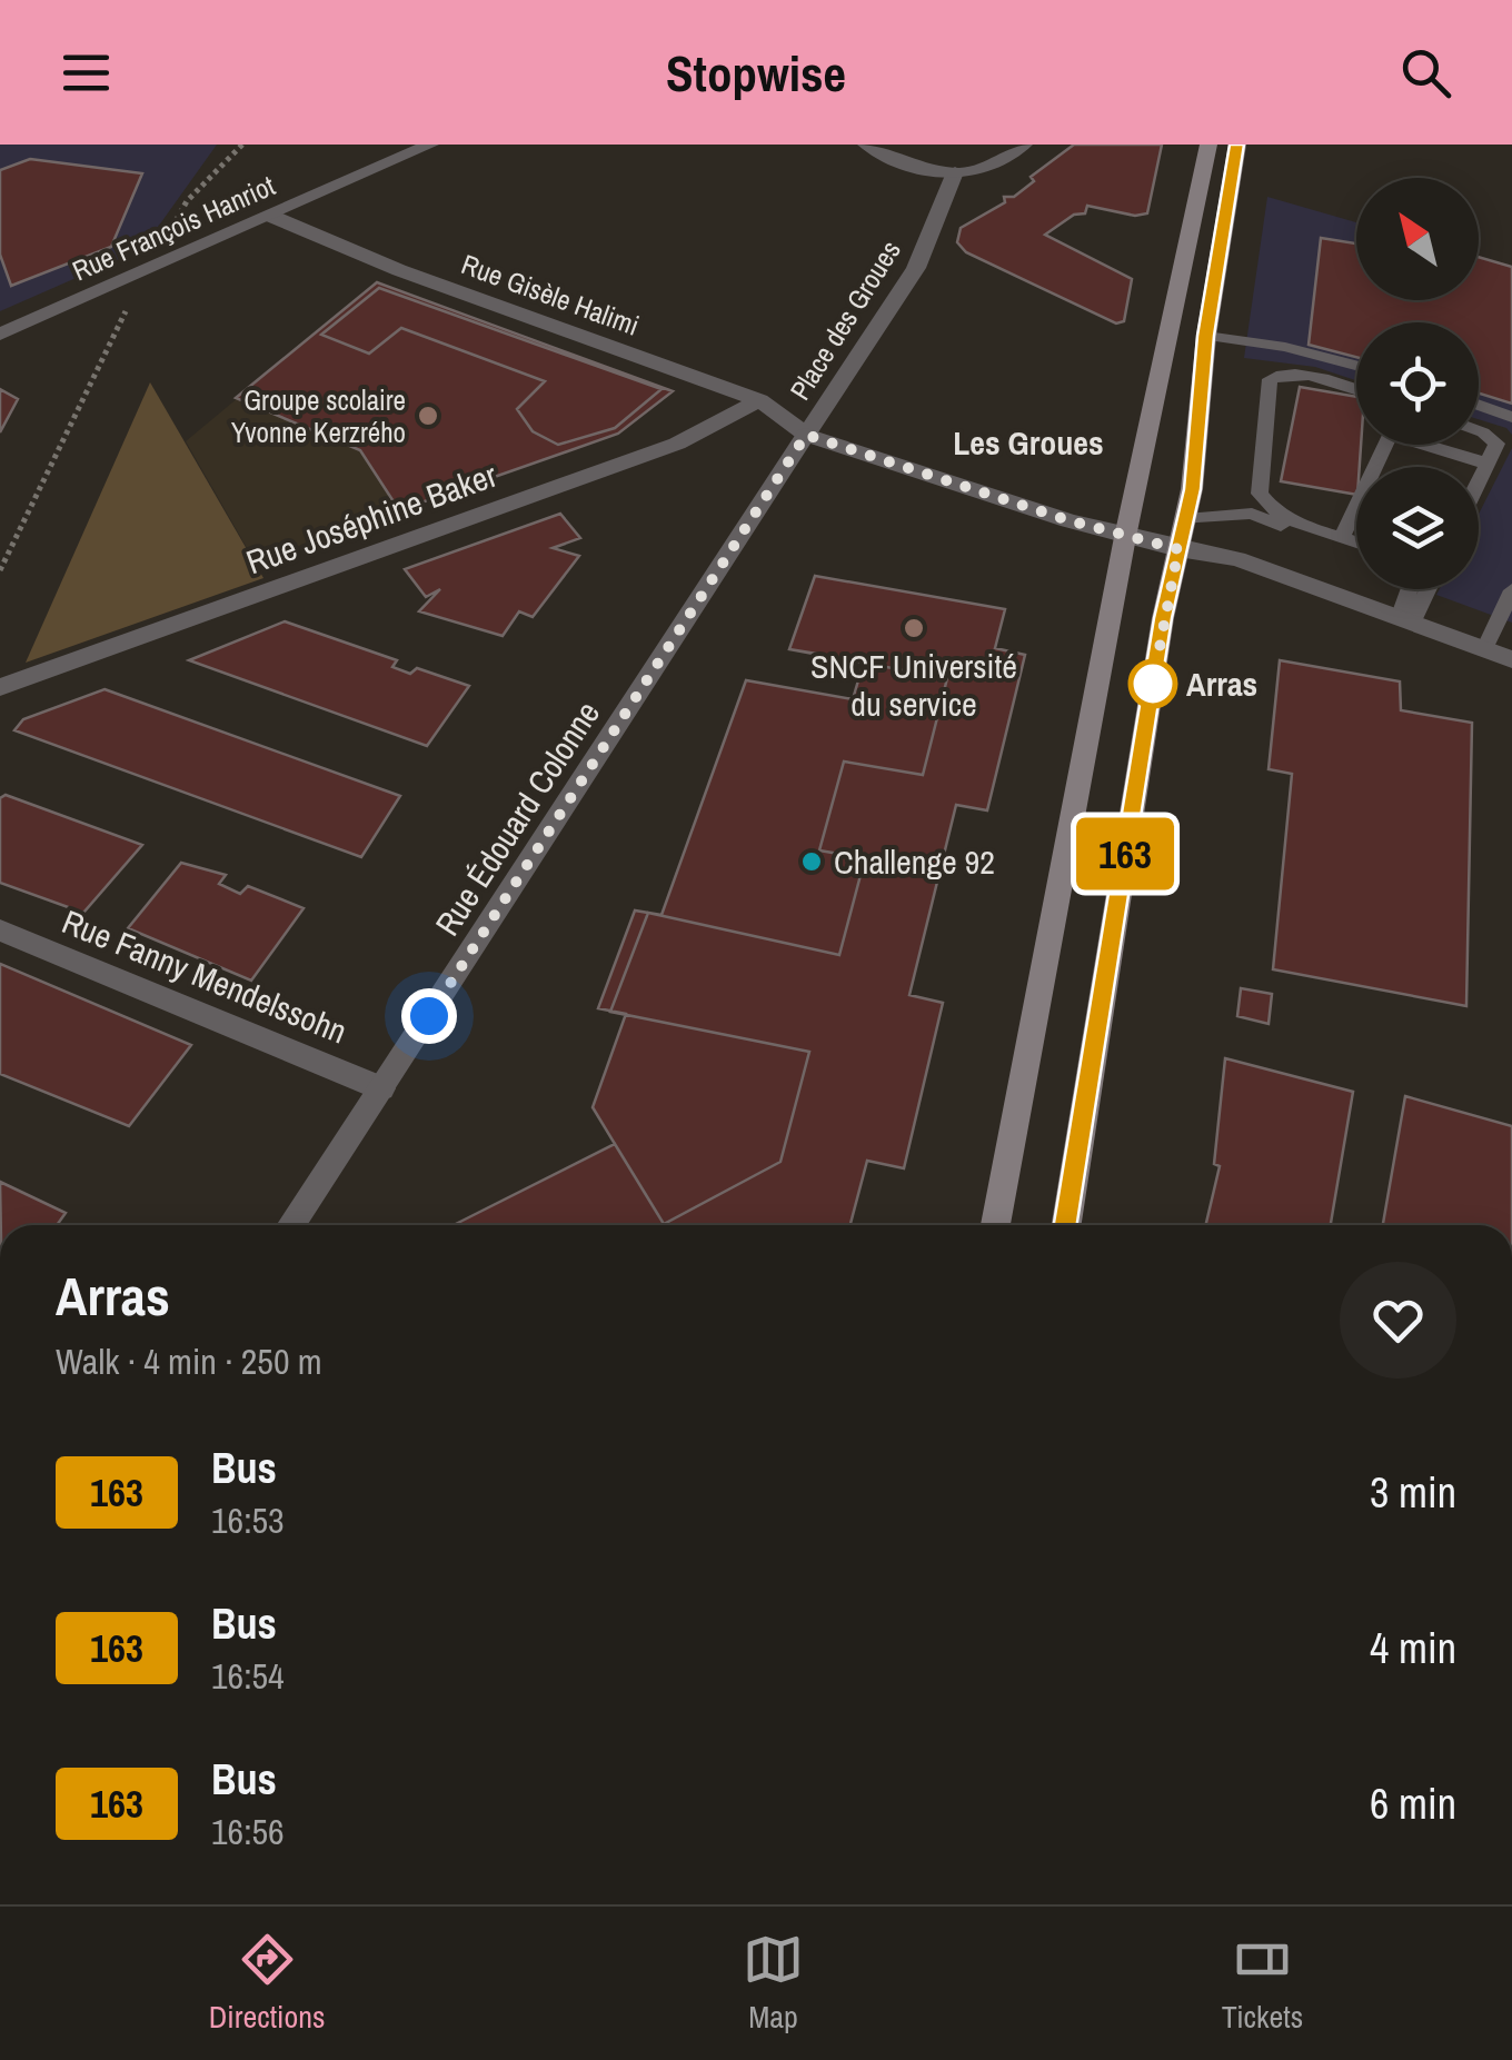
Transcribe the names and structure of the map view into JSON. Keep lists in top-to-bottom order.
{
  "streets": {
    "street": [
      "Rue François Hanriot",
      "Rue Gisèle Halimi",
      "Place des Groues",
      "Rue Joséphine Baker",
      "Rue Édouard Colonne",
      "Rue Fanny Mendelssohn"
    ]
  },
  "crossings": [
    ["Rue François Hanriot", "Rue Gisèle Halimi"],
    ["Rue Gisèle Halimi", "Place des Groues"],
    ["Rue Gisèle Halimi", "Rue Joséphine Baker"],
    ["Rue Gisèle Halimi", "Rue Édouard Colonne"],
    ["Place des Groues", "Rue Édouard Colonne"],
    ["Rue Édouard Colonne", "Rue Fanny Mendelssohn"]
  ],
  "districts": ["Les Groues"],
  "places": [
    "Groupe scolaire Yvonne Kerzrého",
    "SNCF Université du service",
    "Arras",
    "Challenge 92"
  ],
  "lines": ["bus line 163"],
  "north": "top left",
  "page": {
    "header": "Stopwise",
    "on_map": "163",
    "heading": ["Arras", "Walk · 4 min · 250 m"],
    "list": [
      {
        "mark": "163",
        "name": "Bus",
        "note": "16:53",
        "value": "3 min"
      },
      {
        "mark": "163",
        "name": "Bus",
        "note": "16:54",
        "value": "4 min"
      },
      {
        "mark": "163",
        "name": "Bus",
        "note": "16:56",
        "value": "6 min"
      }
    ],
    "tabs": ["Directions", "Map", "Tickets"]
  }
}
